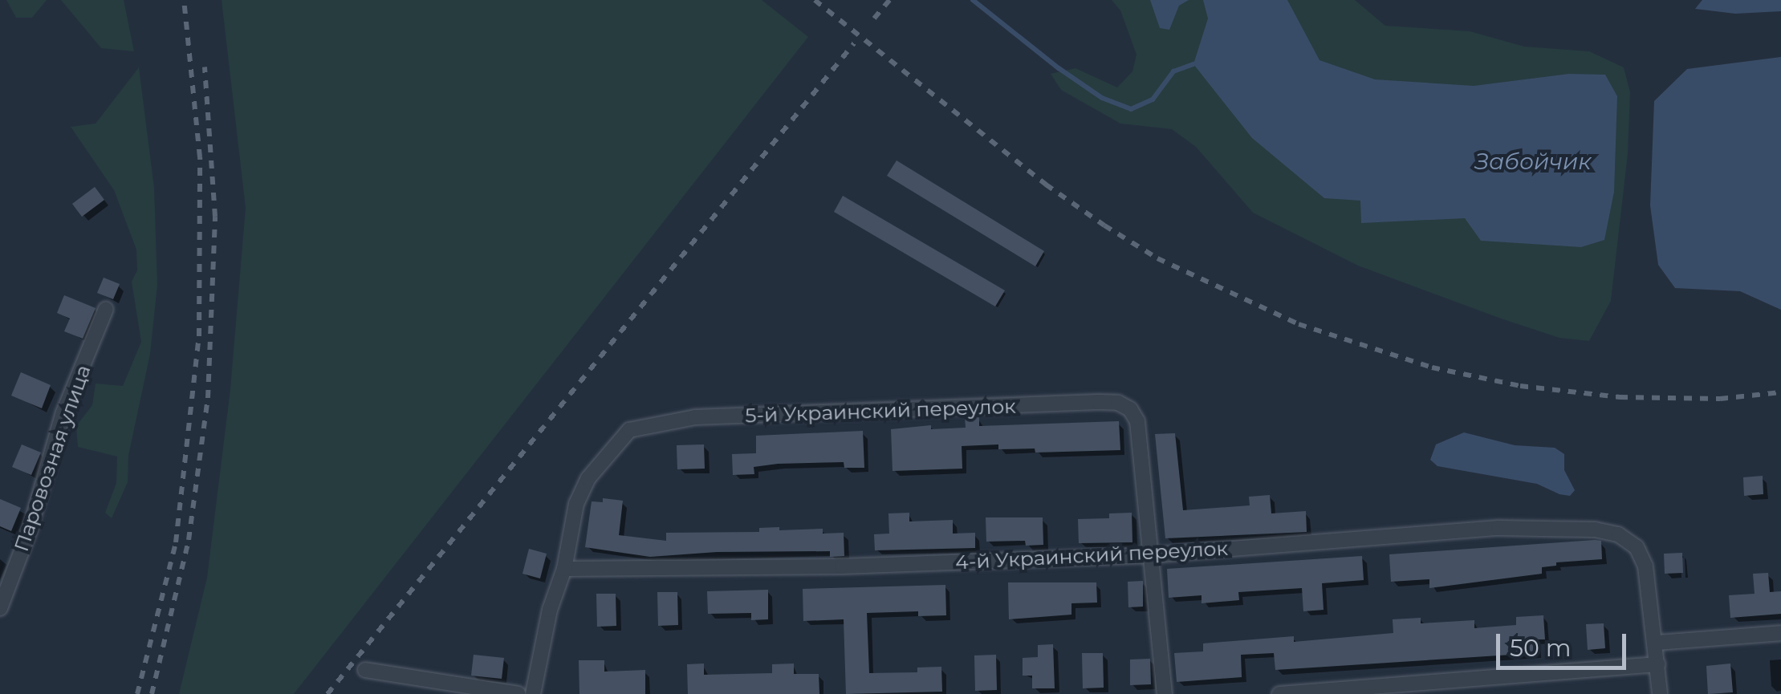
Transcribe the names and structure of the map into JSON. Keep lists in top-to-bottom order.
{
  "streets": {
    "street": ["5-й Украинский переулок", "Паровозная улица", "4-й Украинский переулок"]
  },
  "crossings": [
    ["5-й Украинский переулок", "4-й Украинский переулок"]
  ],
  "water": ["Забойчик"],
  "scale_bar": "50 m"
}
